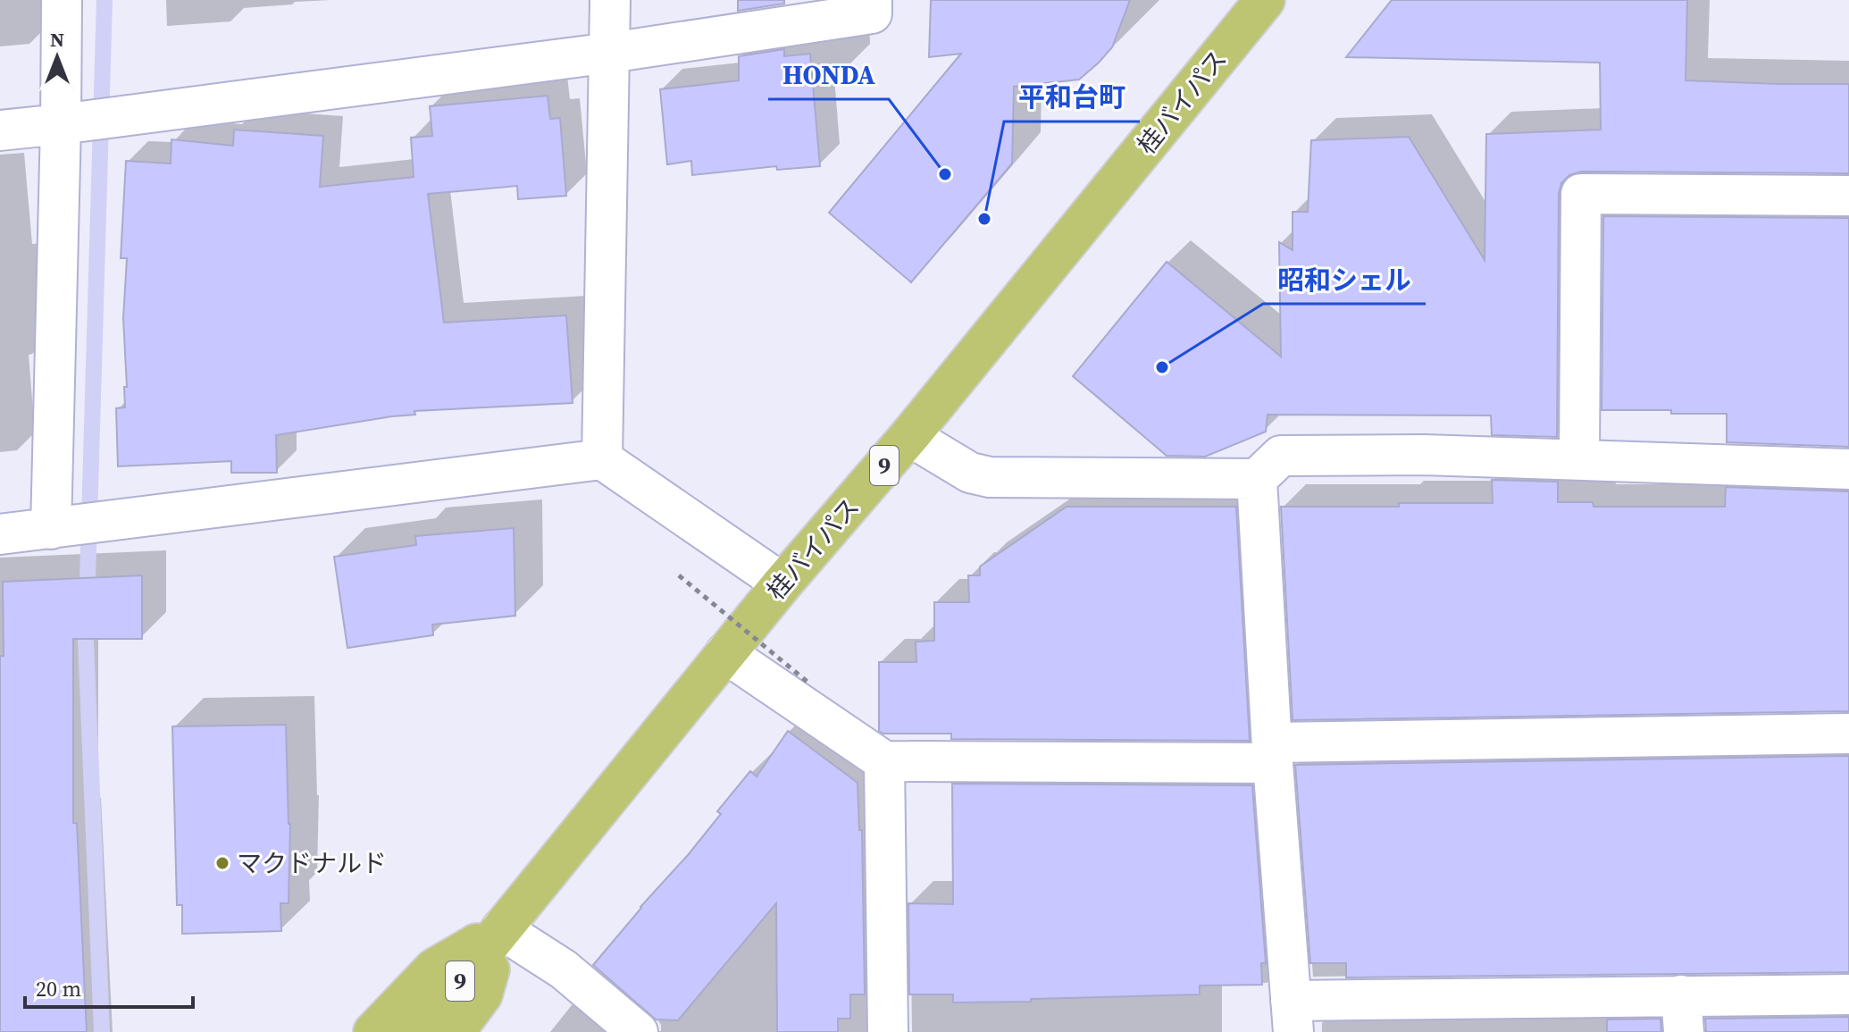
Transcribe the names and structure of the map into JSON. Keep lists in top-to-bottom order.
{
  "streets": {
    "highway": ["桂バイパス", "9"]
  },
  "places": [
    "HONDA",
    "平和台町",
    "昭和シェル",
    "マクドナルド"
  ],
  "scale_bar": "20 m",
  "north": "top"
}
